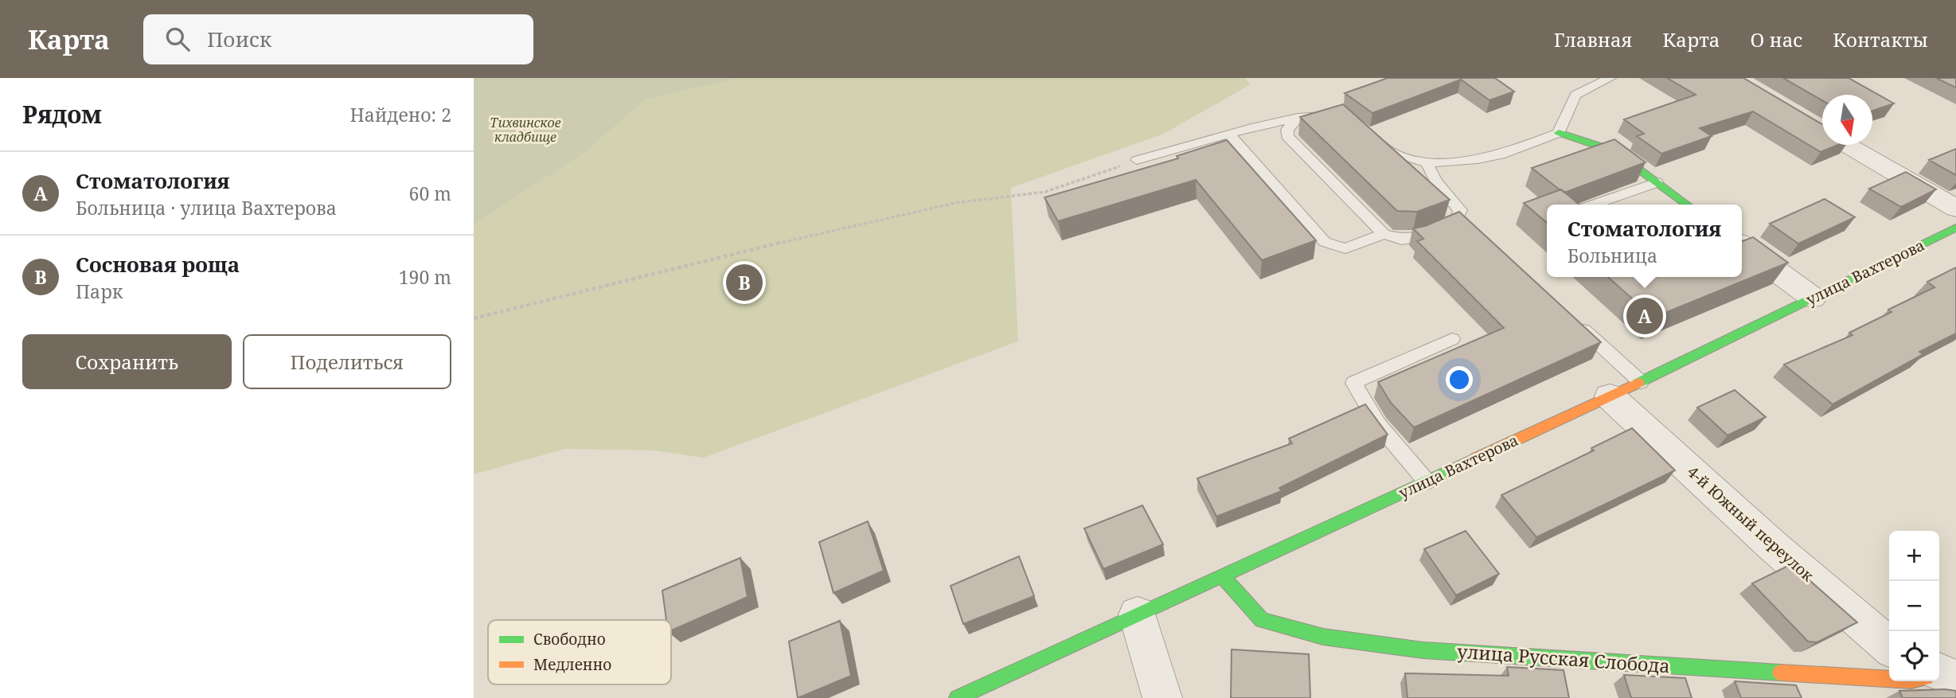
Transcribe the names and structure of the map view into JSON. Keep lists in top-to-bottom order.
{
  "streets": {
    "street": ["улица Вахтерова", "4-й Южный переулок", "улица Русская Слобода"]
  },
  "crossings": [
    ["улица Вахтерова", "4-й Южный переулок"],
    ["улица Вахтерова", "улица Русская Слобода"]
  ],
  "parks": ["Тихвинское кладбище"],
  "legend": ["Свободно", "Медленно"],
  "north": "bottom",
  "page": {
    "header": "Карта",
    "search": "Поиск",
    "nav": [
      "Главная",
      "Карта",
      "О нас",
      "Контакты"
    ],
    "heading": ["Рядом", "Найдено: 2"],
    "list": [
      {
        "mark": "A",
        "name": "Стоматология",
        "note": "Больница · улица Вахтерова",
        "value": "60 m"
      },
      {
        "mark": "B",
        "name": "Сосновая роща",
        "note": "Парк",
        "value": "190 m"
      }
    ],
    "popup": ["Стоматология", "Больница"],
    "pins": ["B", "A"],
    "buttons": ["Сохранить", "Поделиться"],
    "map_buttons": ["+", "−"]
  }
}
